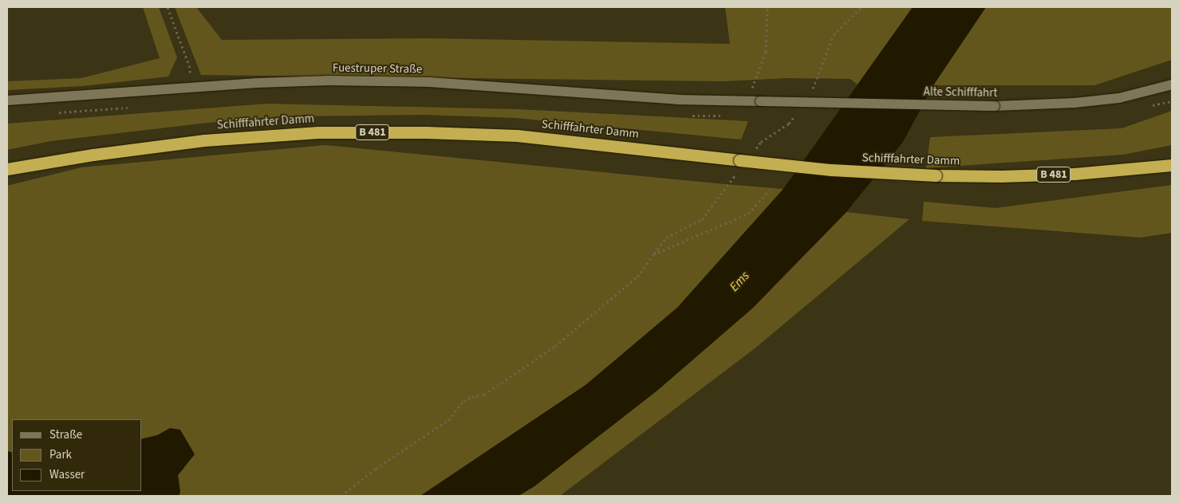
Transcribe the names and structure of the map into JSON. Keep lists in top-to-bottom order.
{
  "streets": {
    "highway": ["Schifffahrter Damm", "B 481"],
    "street": ["Fuestruper Straße", "Alte Schifffahrt"]
  },
  "crossings": [
    ["Fuestruper Straße", "Alte Schifffahrt"]
  ],
  "water": ["Ems"],
  "legend": ["Straße", "Park", "Wasser"]
}
